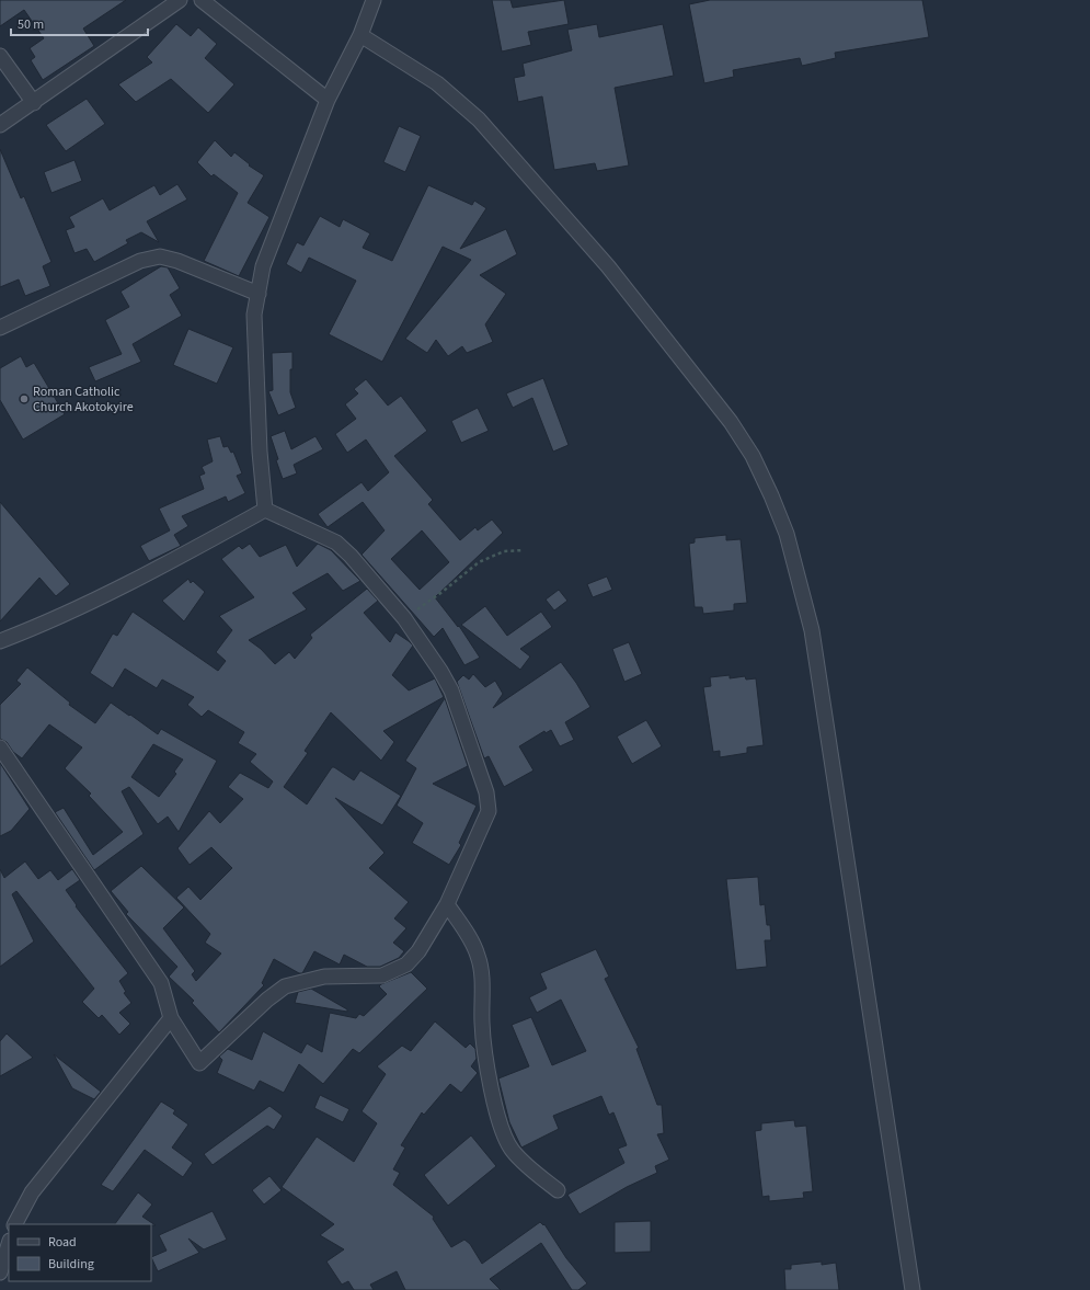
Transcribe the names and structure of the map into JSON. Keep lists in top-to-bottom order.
{
  "places": ["Roman Catholic Church Akotokyire"],
  "legend": ["Road", "Building"],
  "scale_bar": "50 m"
}
